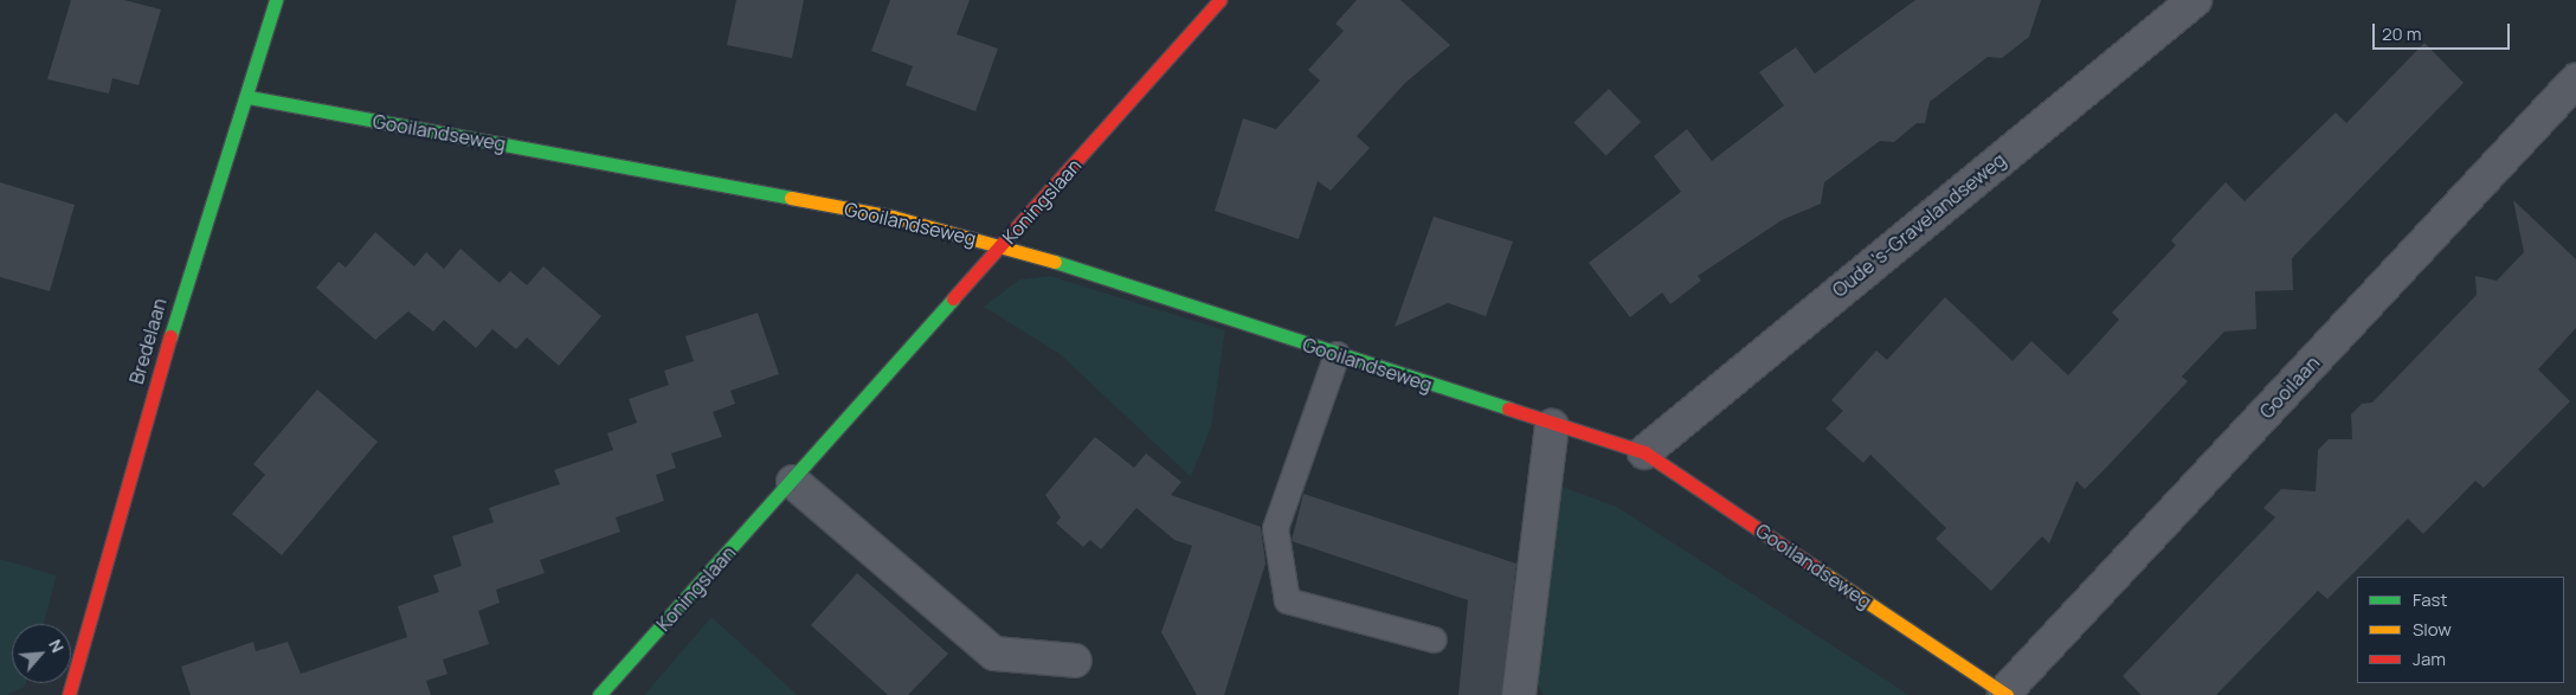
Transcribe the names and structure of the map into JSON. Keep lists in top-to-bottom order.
{
  "streets": {
    "street": [
      "Gooilandseweg",
      "Koningslaan",
      "Oude 's-Gravelandseweg",
      "Bredelaan",
      "Gooilaan"
    ]
  },
  "crossings": [
    ["Gooilandseweg", "Koningslaan"],
    ["Gooilandseweg", "Oude 's-Gravelandseweg"],
    ["Gooilandseweg", "Bredelaan"],
    ["Gooilandseweg", "Gooilaan"]
  ],
  "legend": ["Fast", "Slow", "Jam"],
  "scale_bar": "20 m",
  "north": "top right"
}
